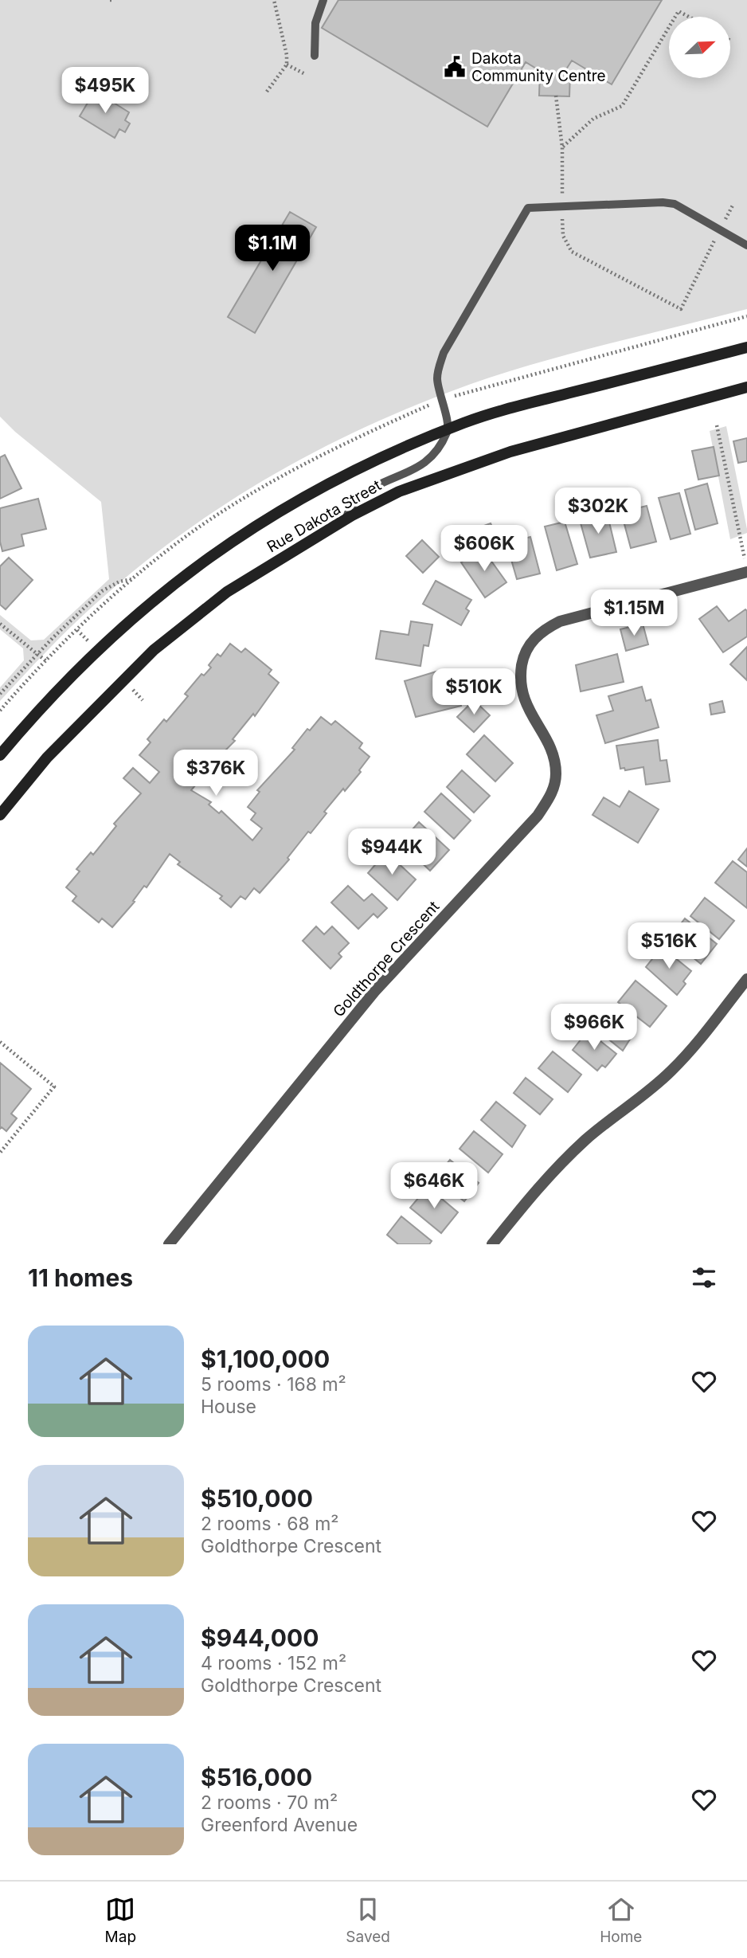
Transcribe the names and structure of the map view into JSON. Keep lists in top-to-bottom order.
{
  "streets": {
    "main road": ["Rue Dakota Street"],
    "street": ["Goldthorpe Crescent"]
  },
  "places": {
    "public building": ["Dakota Community Centre"]
  },
  "north": "top right",
  "page": {
    "price": [
      "$495K",
      "$1.1M",
      "$302K",
      "$606K",
      "$1.15M",
      "$510K",
      "$376K",
      "$944K",
      "$516K",
      "$966K",
      "$646K"
    ],
    "heading": "11 homes",
    "list": [
      {
        "name": "$1,100,000",
        "note": "5 rooms · 168 m² · House"
      },
      {
        "name": "$510,000",
        "note": "2 rooms · 68 m² · Goldthorpe Crescent"
      },
      {
        "name": "$944,000",
        "note": "4 rooms · 152 m² · Goldthorpe Crescent"
      },
      {
        "name": "$516,000",
        "note": "2 rooms · 70 m² · Greenford Avenue"
      }
    ],
    "tabs": ["Map", "Saved", "Home"]
  }
}
